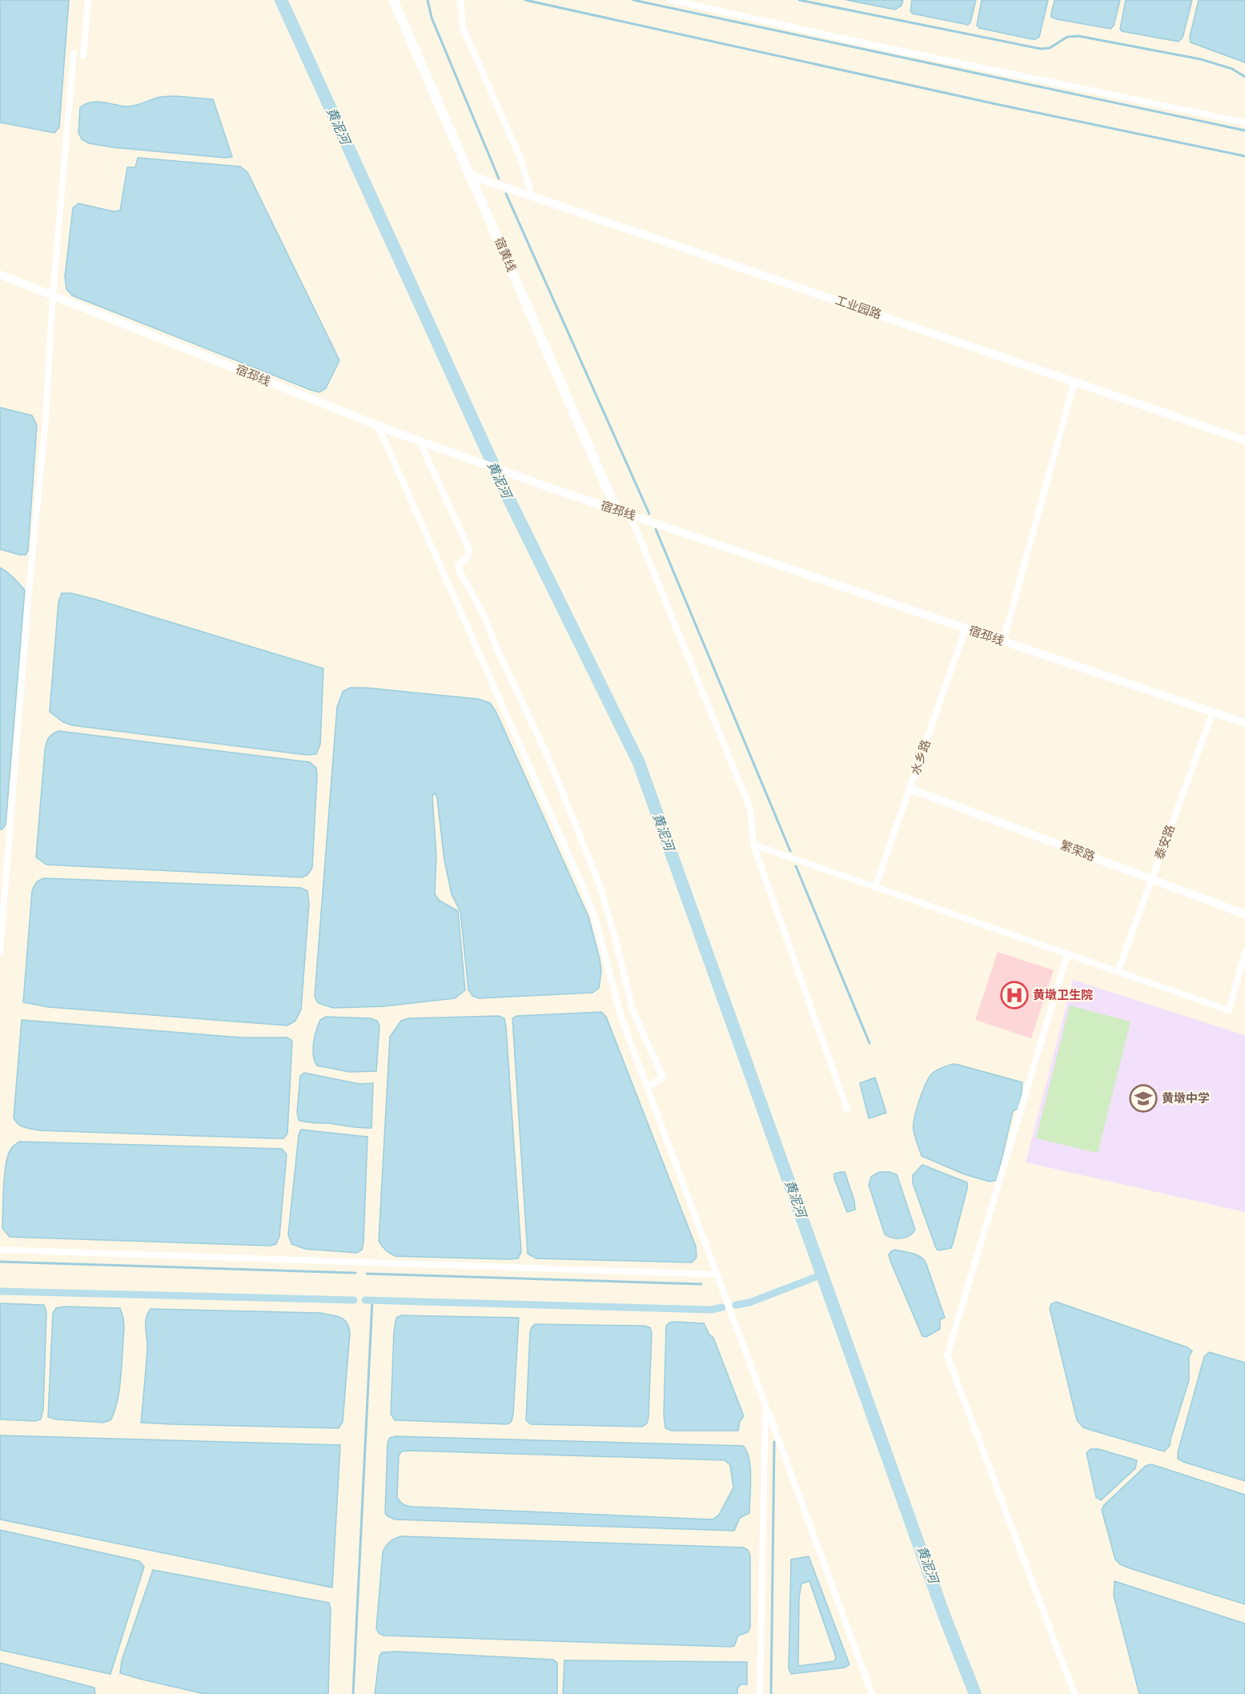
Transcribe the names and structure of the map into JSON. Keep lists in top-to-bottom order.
{
  "streets": {
    "main road": ["宿黄线"],
    "street": [
      "工业园路",
      "宿邳线",
      "水乡路",
      "泰安路",
      "繁荣路"
    ]
  },
  "crossings": [
    ["宿黄线", "工业园路"],
    ["宿黄线", "宿邳线"],
    ["宿邳线", "水乡路"],
    ["宿邳线", "泰安路"],
    ["水乡路", "繁荣路"],
    ["泰安路", "繁荣路"]
  ],
  "water": ["黄泥河"],
  "places": {
    "hospital": ["黄墩卫生院"],
    "school or university": ["黄墩中学"]
  }
}
